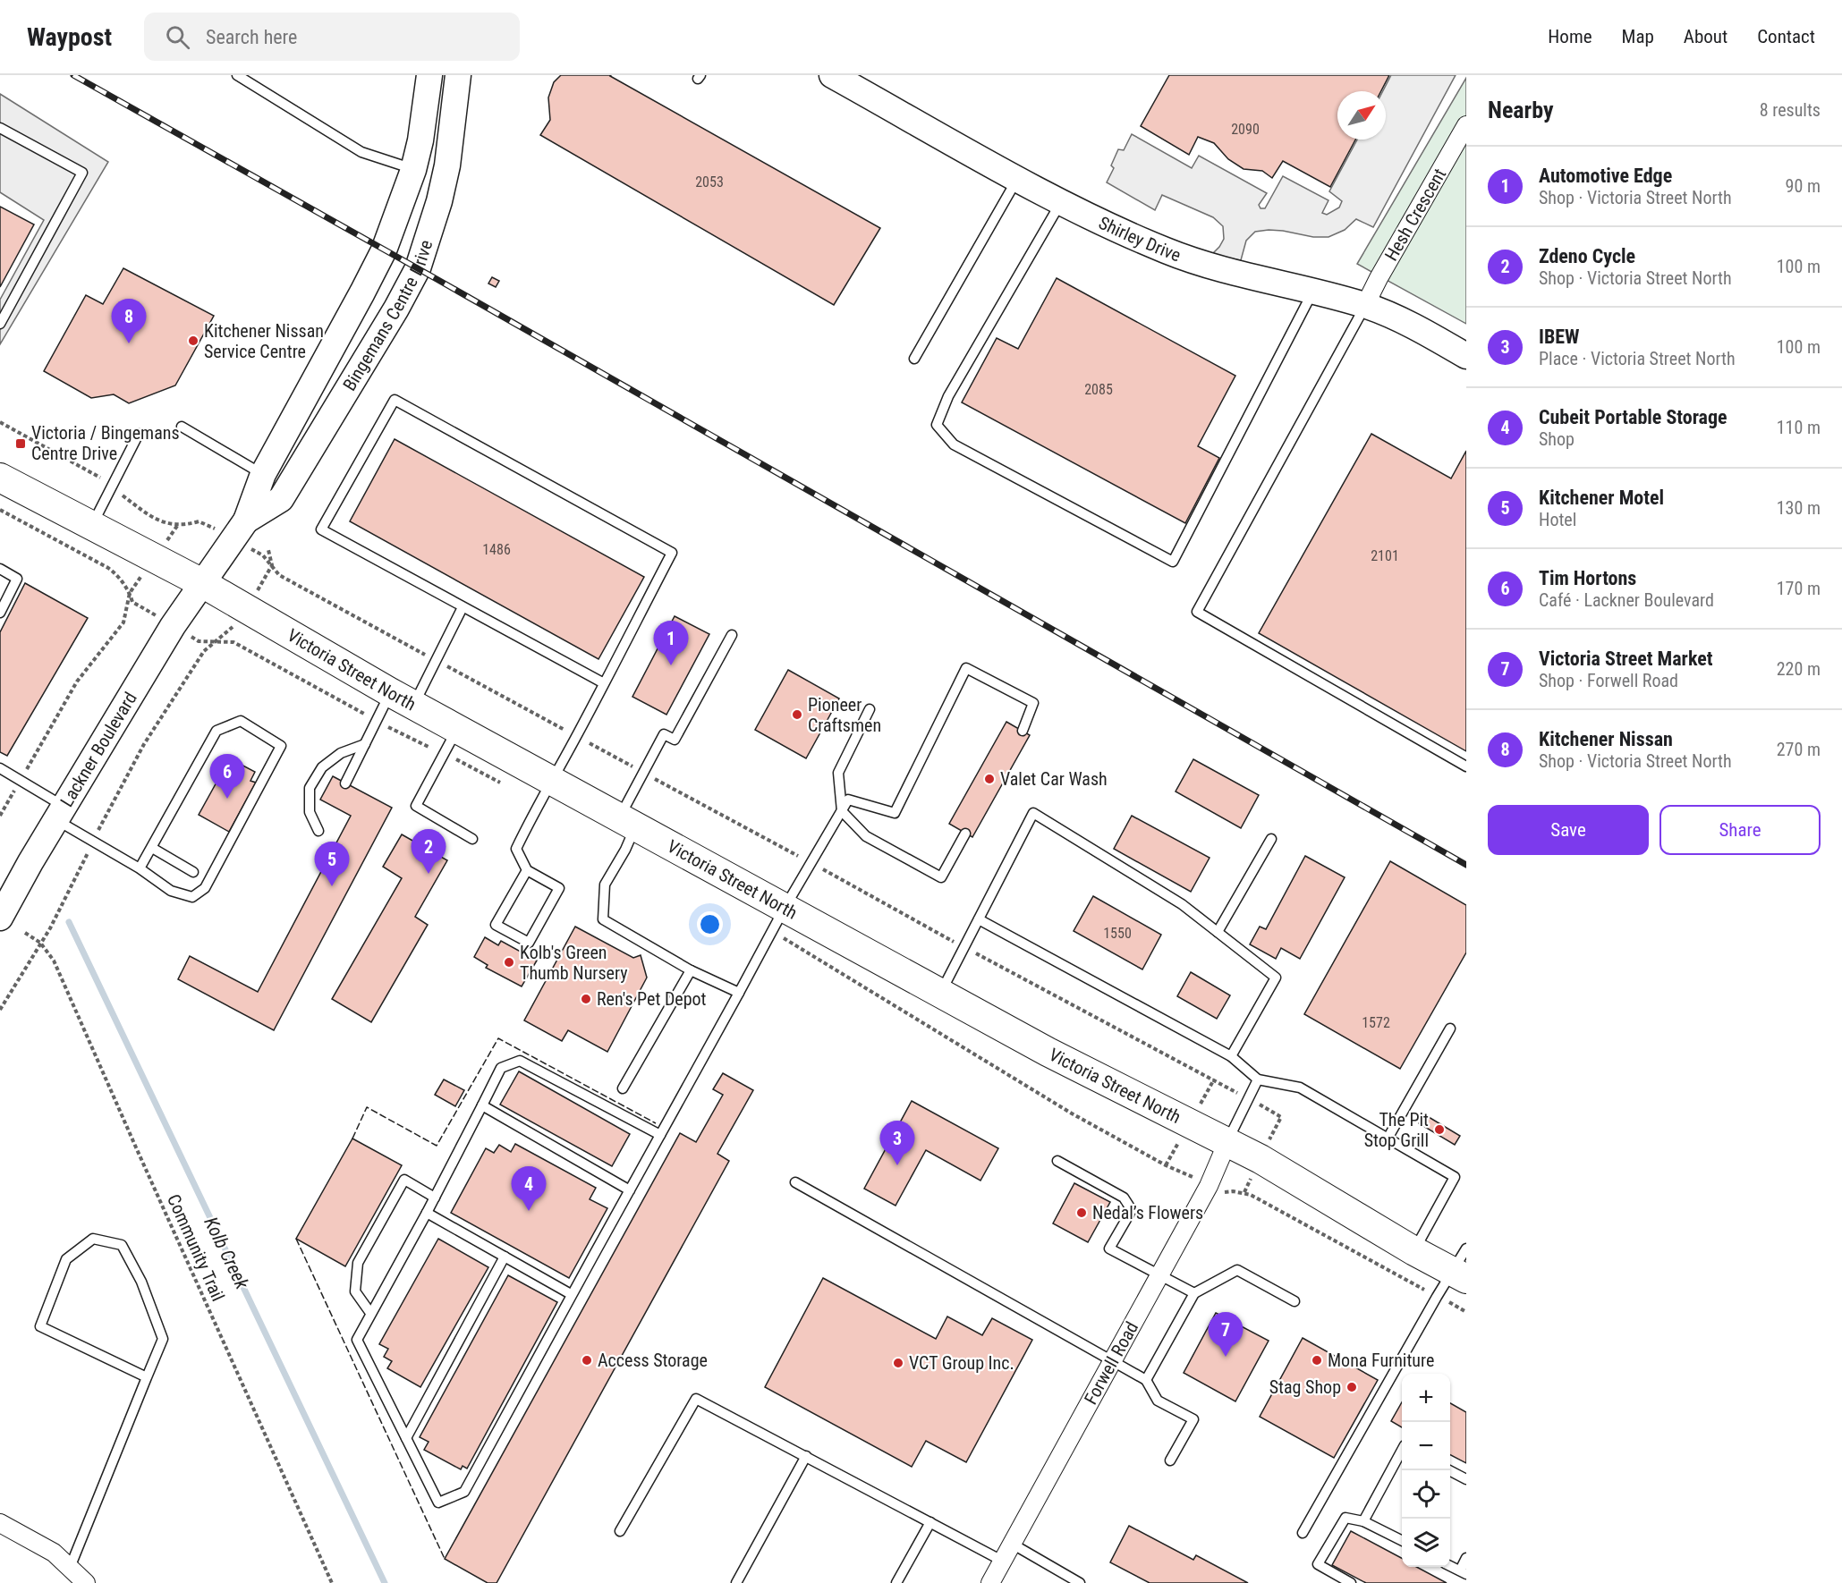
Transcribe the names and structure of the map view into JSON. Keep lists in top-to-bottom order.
{
  "streets": {
    "main road": [
      "Shirley Drive",
      "Bingemans Centre Drive",
      "Victoria Street North",
      "Lackner Boulevard"
    ],
    "street": ["Hesh Crescent", "Forwell Road"],
    "path": ["Community Trail"]
  },
  "crossings": [
    ["Hesh Crescent", "Shirley Drive"],
    ["Bingemans Centre Drive", "Victoria Street North"],
    ["Bingemans Centre Drive", "Lackner Boulevard"],
    ["Victoria Street North", "Lackner Boulevard"],
    ["Victoria Street North", "Forwell Road"]
  ],
  "water": ["Kolb Creek"],
  "places": {
    "other": [
      "Kitchener Nissan Service Centre",
      "Pioneer Craftsmen",
      "Valet Car Wash",
      "Kolb's Green Thumb Nursery",
      "Ren's Pet Depot",
      "The Pit Stop Grill",
      "Nedal’s Flowers",
      "Access Storage",
      "Mona Furniture",
      "VCT Group Inc.",
      "Stag Shop"
    ],
    "transit": ["Victoria / Bingemans Centre Drive"]
  },
  "house_numbers": [
    "2090",
    "2053",
    "2085",
    "1486",
    "2101",
    "1550",
    "1572"
  ],
  "north": "top right",
  "page": {
    "header": "Waypost",
    "search": "Search here",
    "nav": [
      "Home",
      "Map",
      "About",
      "Contact"
    ],
    "heading": ["Nearby", "8 results"],
    "list": [
      {
        "mark": "1",
        "name": "Automotive Edge",
        "note": "Shop · Victoria Street North",
        "value": "90 m"
      },
      {
        "mark": "2",
        "name": "Zdeno Cycle",
        "note": "Shop · Victoria Street North",
        "value": "100 m"
      },
      {
        "mark": "3",
        "name": "IBEW",
        "note": "Place · Victoria Street North",
        "value": "100 m"
      },
      {
        "mark": "4",
        "name": "Cubeit Portable Storage",
        "note": "Shop",
        "value": "110 m"
      },
      {
        "mark": "5",
        "name": "Kitchener Motel",
        "note": "Hotel",
        "value": "130 m"
      },
      {
        "mark": "6",
        "name": "Tim Hortons",
        "note": "Café · Lackner Boulevard",
        "value": "170 m"
      },
      {
        "mark": "7",
        "name": "Victoria Street Market",
        "note": "Shop · Forwell Road",
        "value": "220 m"
      },
      {
        "mark": "8",
        "name": "Kitchener Nissan",
        "note": "Shop · Victoria Street North",
        "value": "270 m"
      }
    ],
    "pins": [
      "8",
      "1",
      "6",
      "2",
      "5",
      "3",
      "4",
      "7"
    ],
    "buttons": ["Save", "Share"],
    "map_buttons": ["+", "−"]
  }
}
